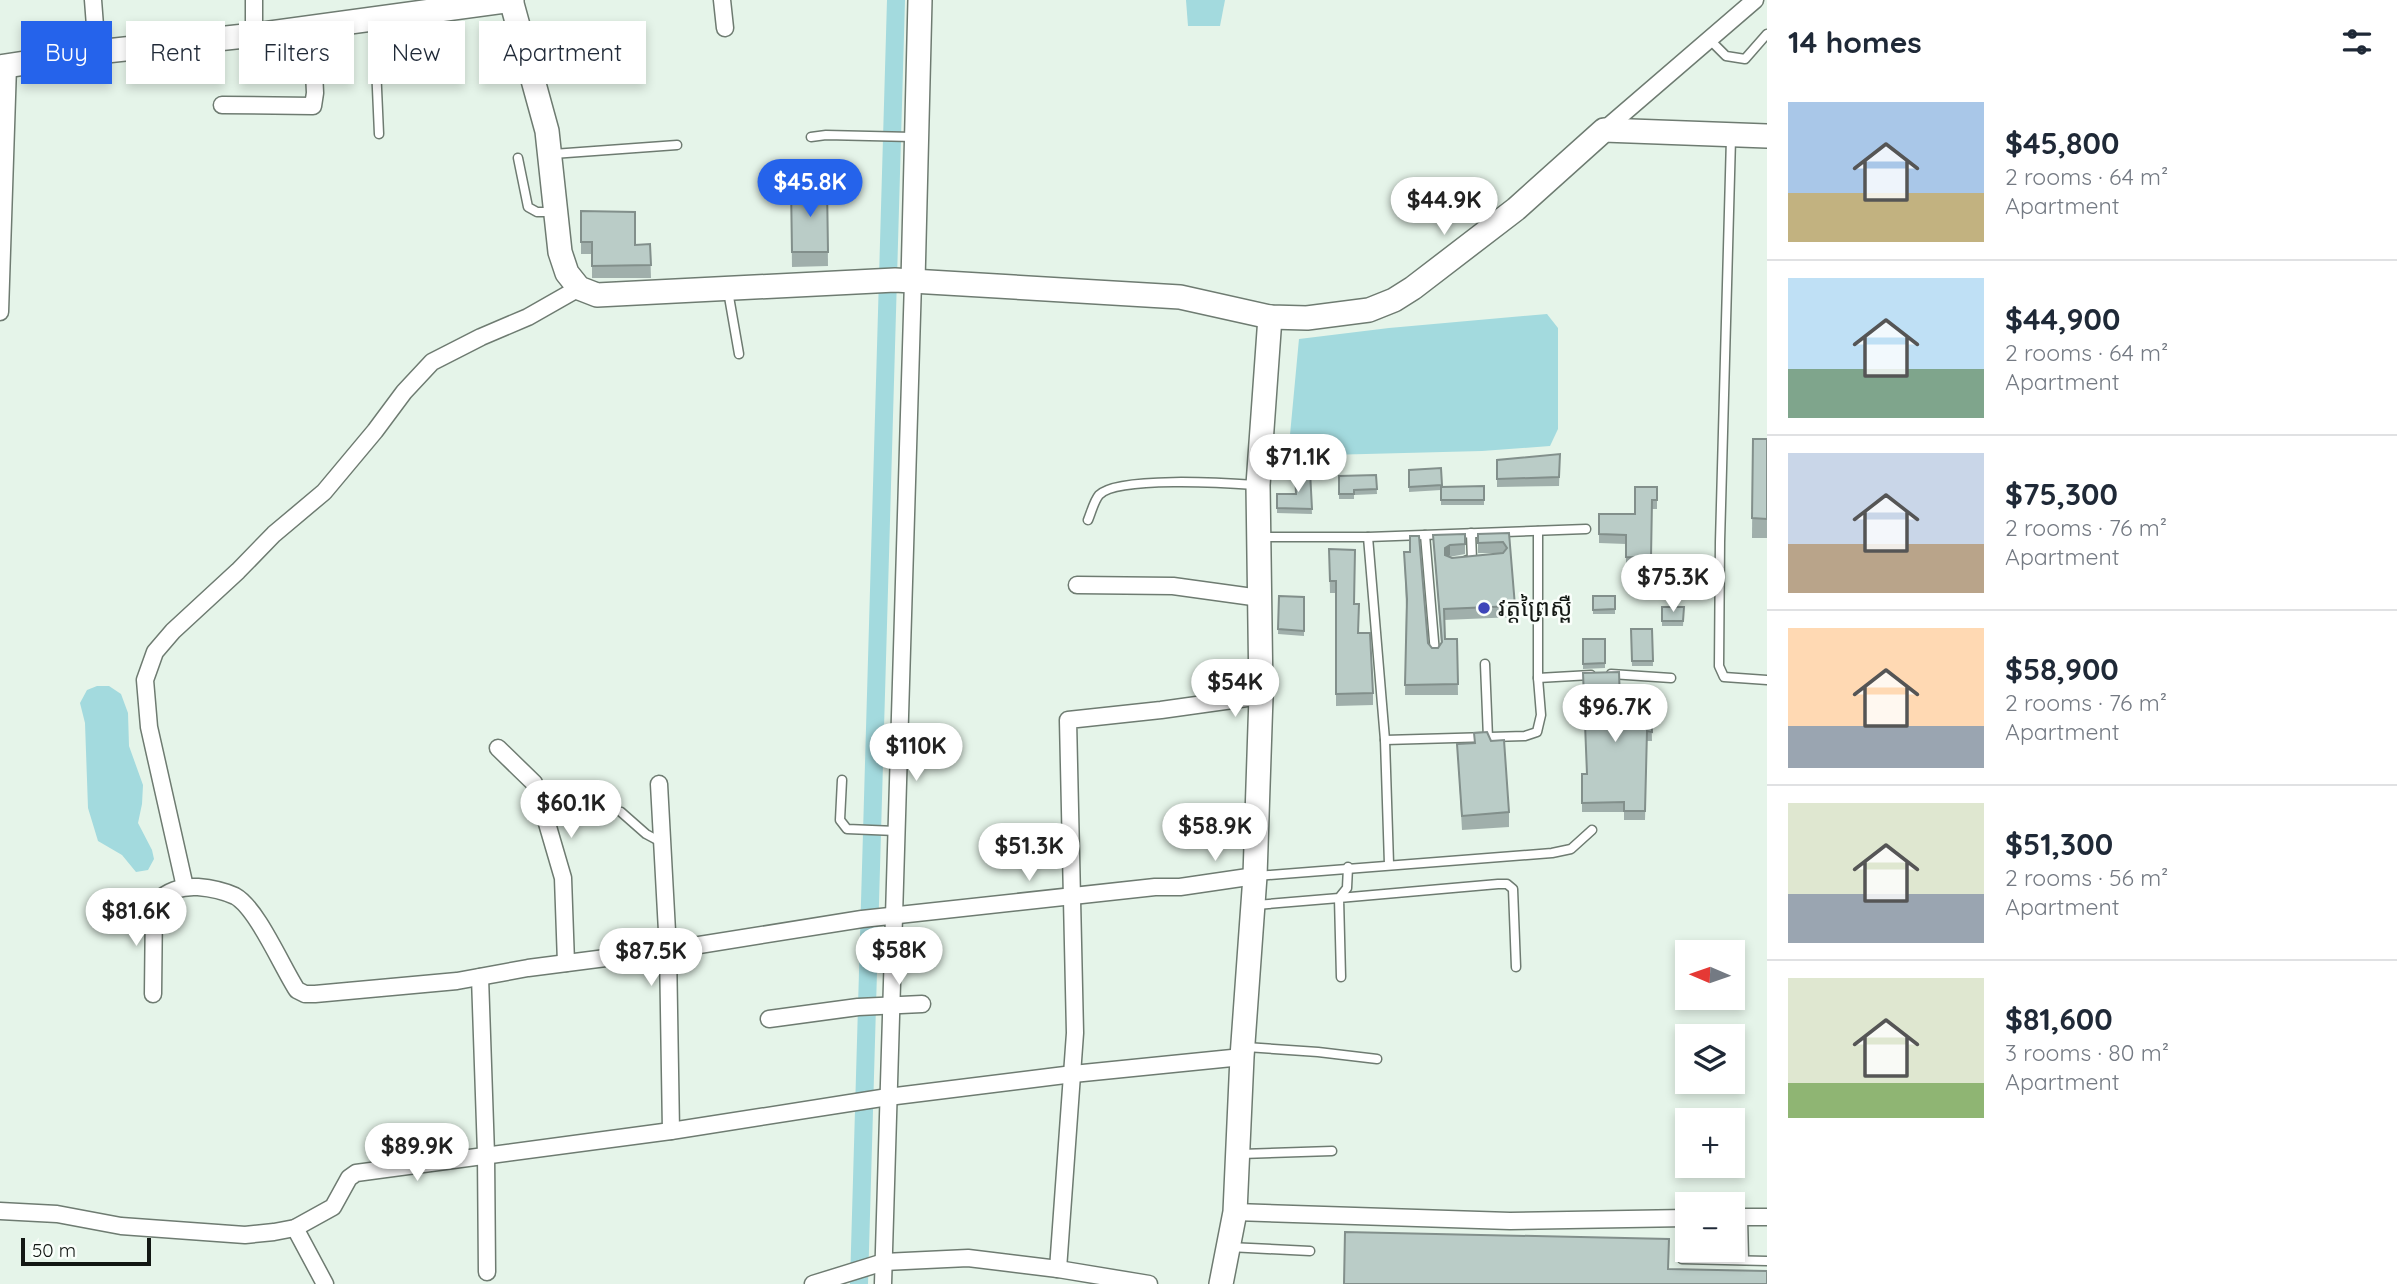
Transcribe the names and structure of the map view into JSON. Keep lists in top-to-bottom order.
{
  "places": ["វត្តព្រៃស្ពឺ"],
  "scale_bar": "50 m",
  "north": "left",
  "page": {
    "heading": "14 homes",
    "chip": [
      "Buy",
      "Rent",
      "Filters",
      "New",
      "Apartment"
    ],
    "list": [
      {
        "name": "$45,800",
        "note": "2 rooms · 64 m² · Apartment"
      },
      {
        "name": "$44,900",
        "note": "2 rooms · 64 m² · Apartment"
      },
      {
        "name": "$75,300",
        "note": "2 rooms · 76 m² · Apartment"
      },
      {
        "name": "$58,900",
        "note": "2 rooms · 76 m² · Apartment"
      },
      {
        "name": "$51,300",
        "note": "2 rooms · 56 m² · Apartment"
      },
      {
        "name": "$81,600",
        "note": "3 rooms · 80 m² · Apartment"
      }
    ],
    "price": [
      "$45.8K",
      "$44.9K",
      "$71.1K",
      "$75.3K",
      "$54K",
      "$96.7K",
      "$110K",
      "$60.1K",
      "$58.9K",
      "$51.3K",
      "$81.6K",
      "$58K",
      "$87.5K",
      "$89.9K"
    ],
    "map_buttons": ["+", "−"],
    "scale": "50 m"
  }
}
